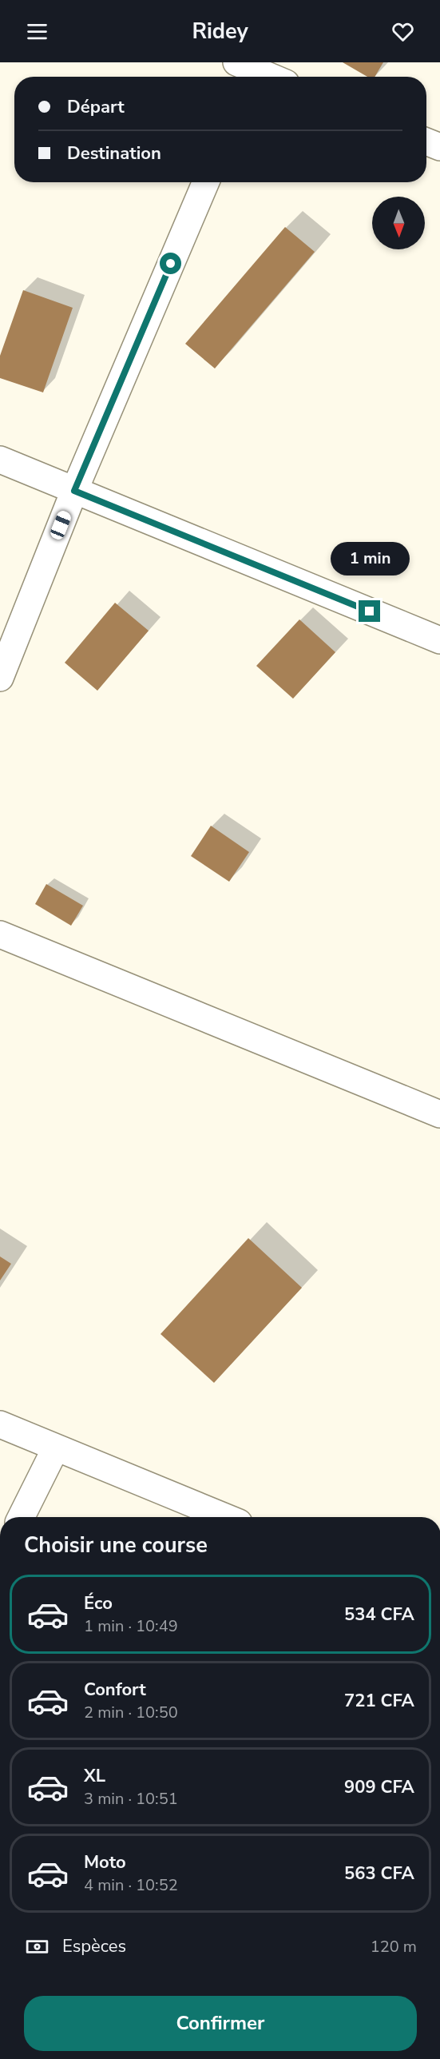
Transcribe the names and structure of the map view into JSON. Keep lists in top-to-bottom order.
{
  "north": "bottom",
  "page": {
    "header": "Ridey",
    "banner": ["Départ", "Destination"],
    "bubble": "1 min",
    "heading": "Choisir une course",
    "list": [
      {
        "name": "Éco",
        "note": "1 min · 10:49",
        "value": "534 CFA"
      },
      {
        "name": "Confort",
        "note": "2 min · 10:50",
        "value": "721 CFA"
      },
      {
        "name": "XL",
        "note": "3 min · 10:51",
        "value": "909 CFA"
      },
      {
        "name": "Moto",
        "note": "4 min · 10:52",
        "value": "563 CFA"
      }
    ],
    "pay": ["Espèces", "120 m"],
    "buttons": "Confirmer"
  }
}
